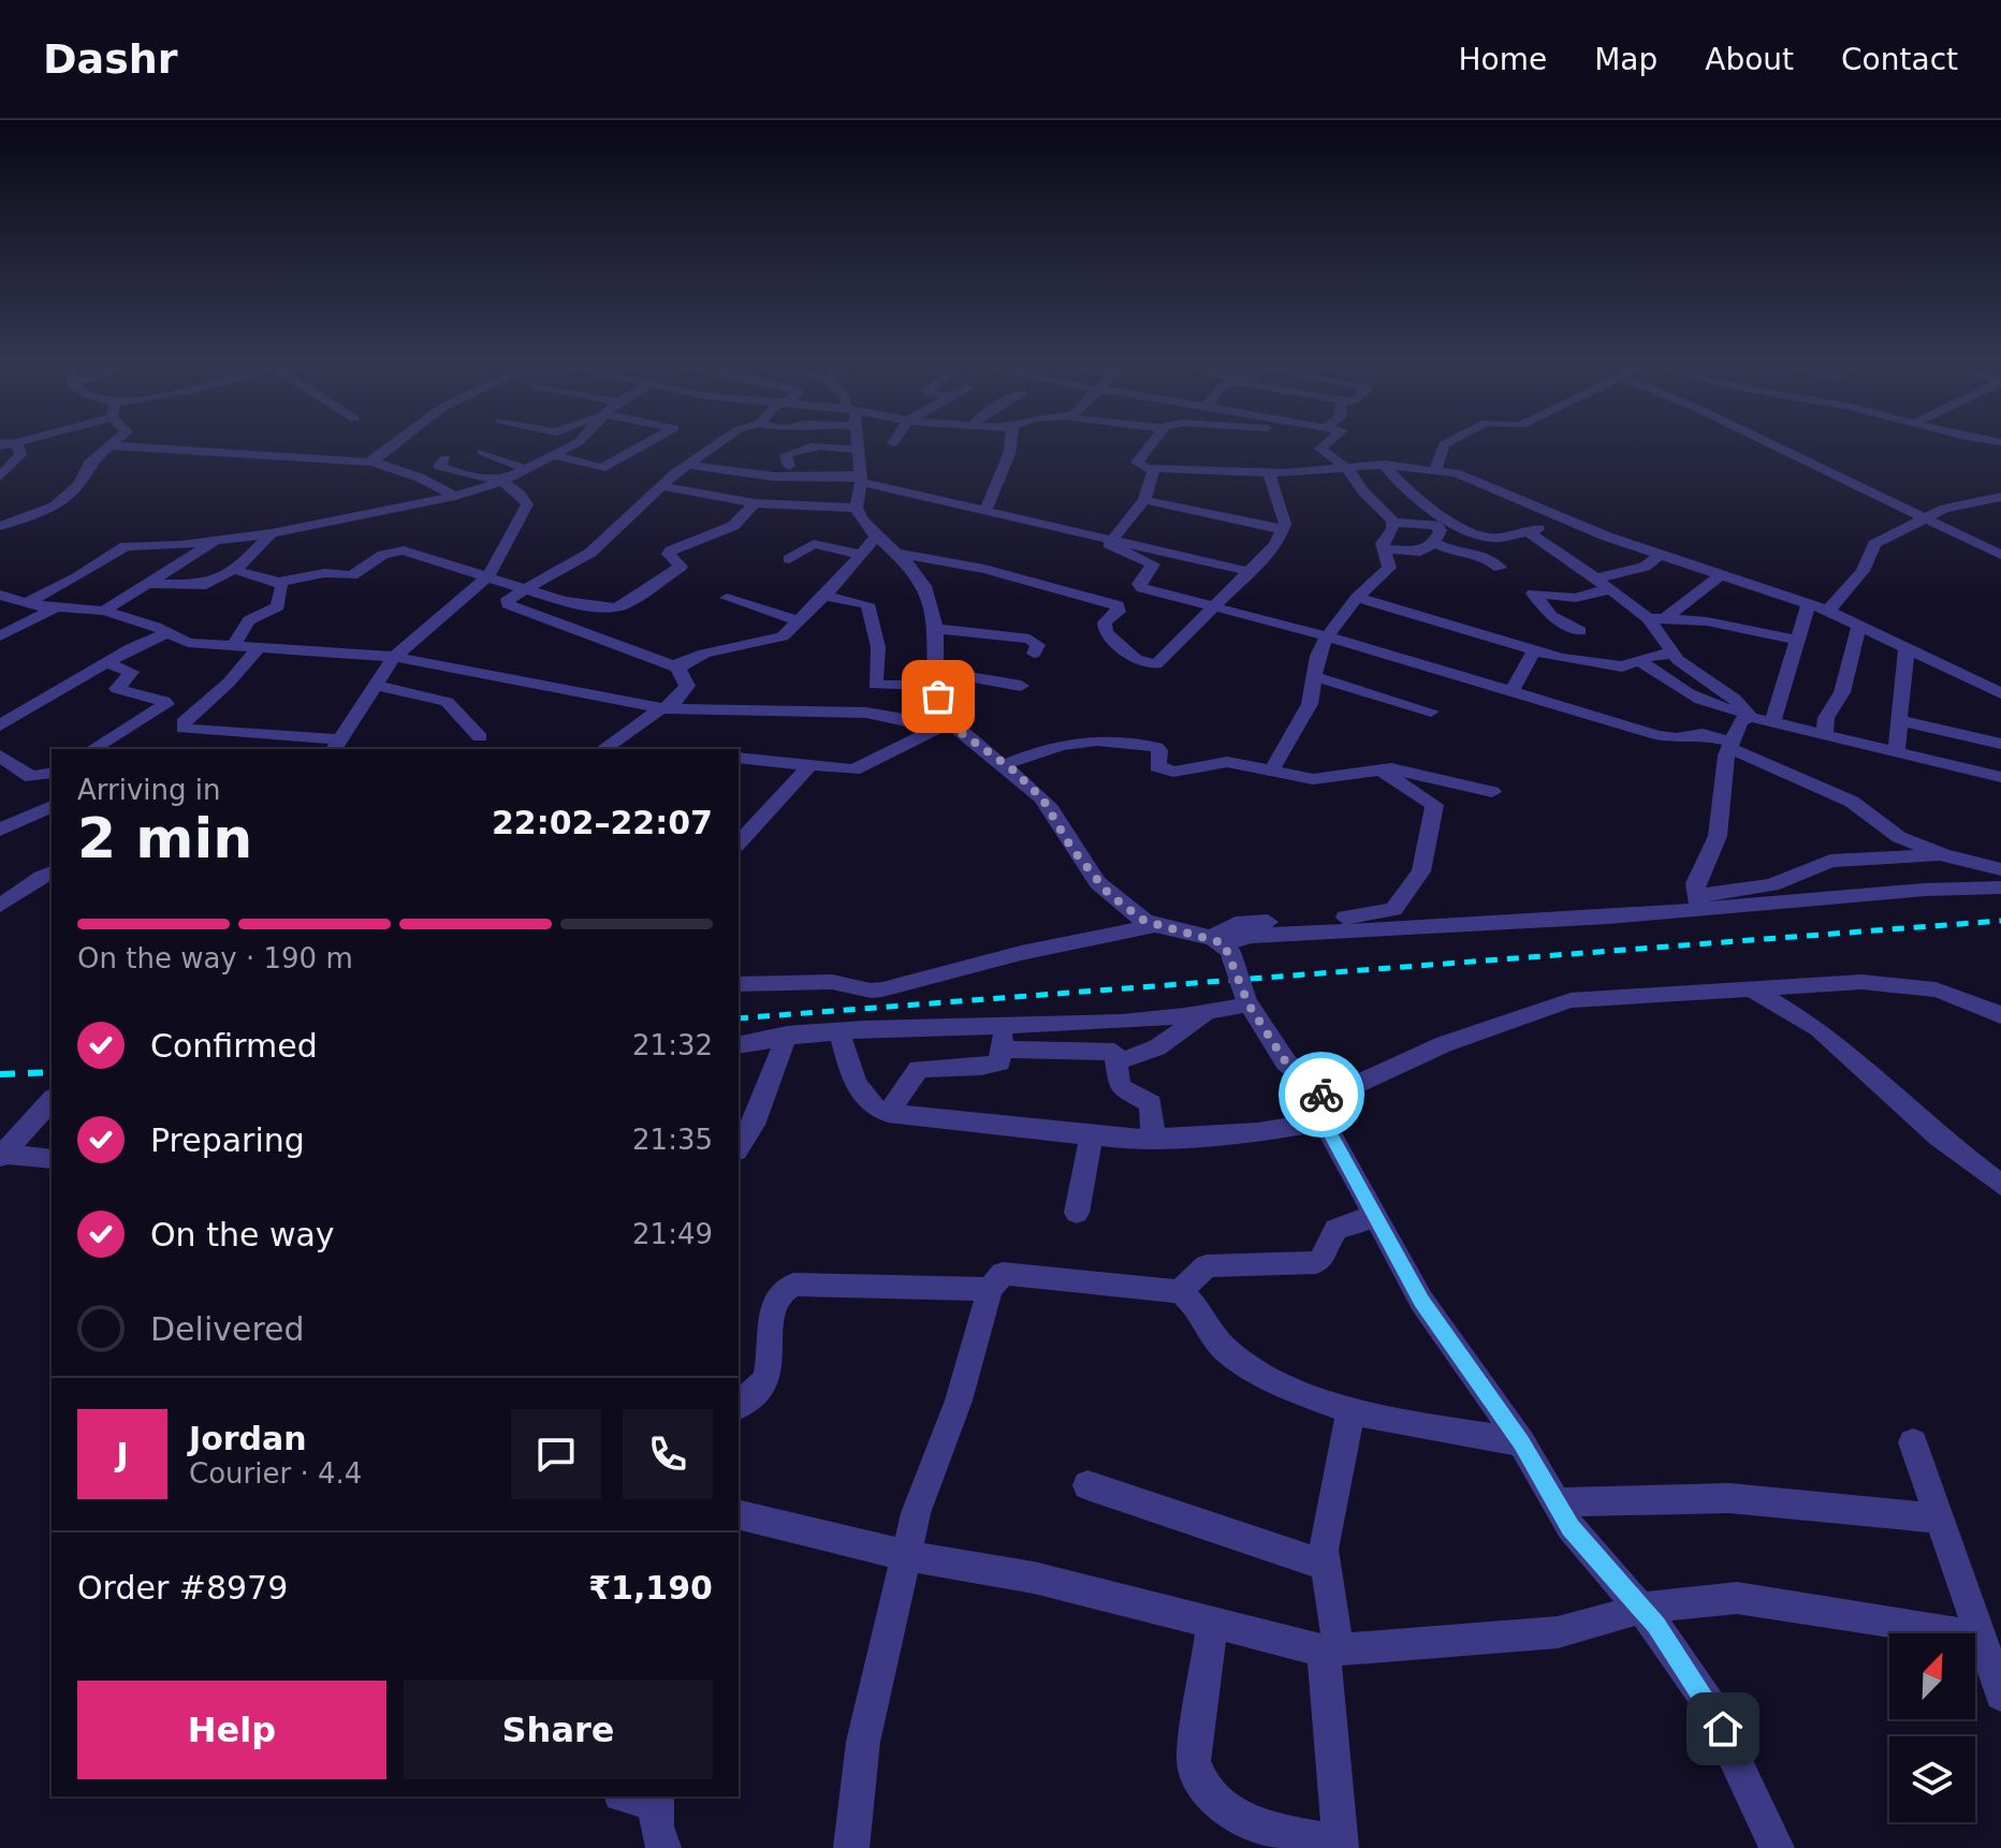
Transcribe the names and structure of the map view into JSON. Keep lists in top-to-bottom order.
{
  "north": "top right",
  "page": {
    "header": "Dashr",
    "nav": [
      "Home",
      "Map",
      "About",
      "Contact"
    ],
    "heading": ["2 min", "Arriving in", "22:02–22:07"],
    "panel": [
      "Jordan",
      "Courier · 4.4",
      "Order #8979",
      "₹1,190"
    ],
    "bar": "On the way · 190 m",
    "list": [
      ["Confirmed", "21:32"],
      ["Preparing", "21:35"],
      ["On the way", "21:49"],
      "Delivered"
    ],
    "round": "J",
    "buttons": ["Help", "Share"]
  }
}
